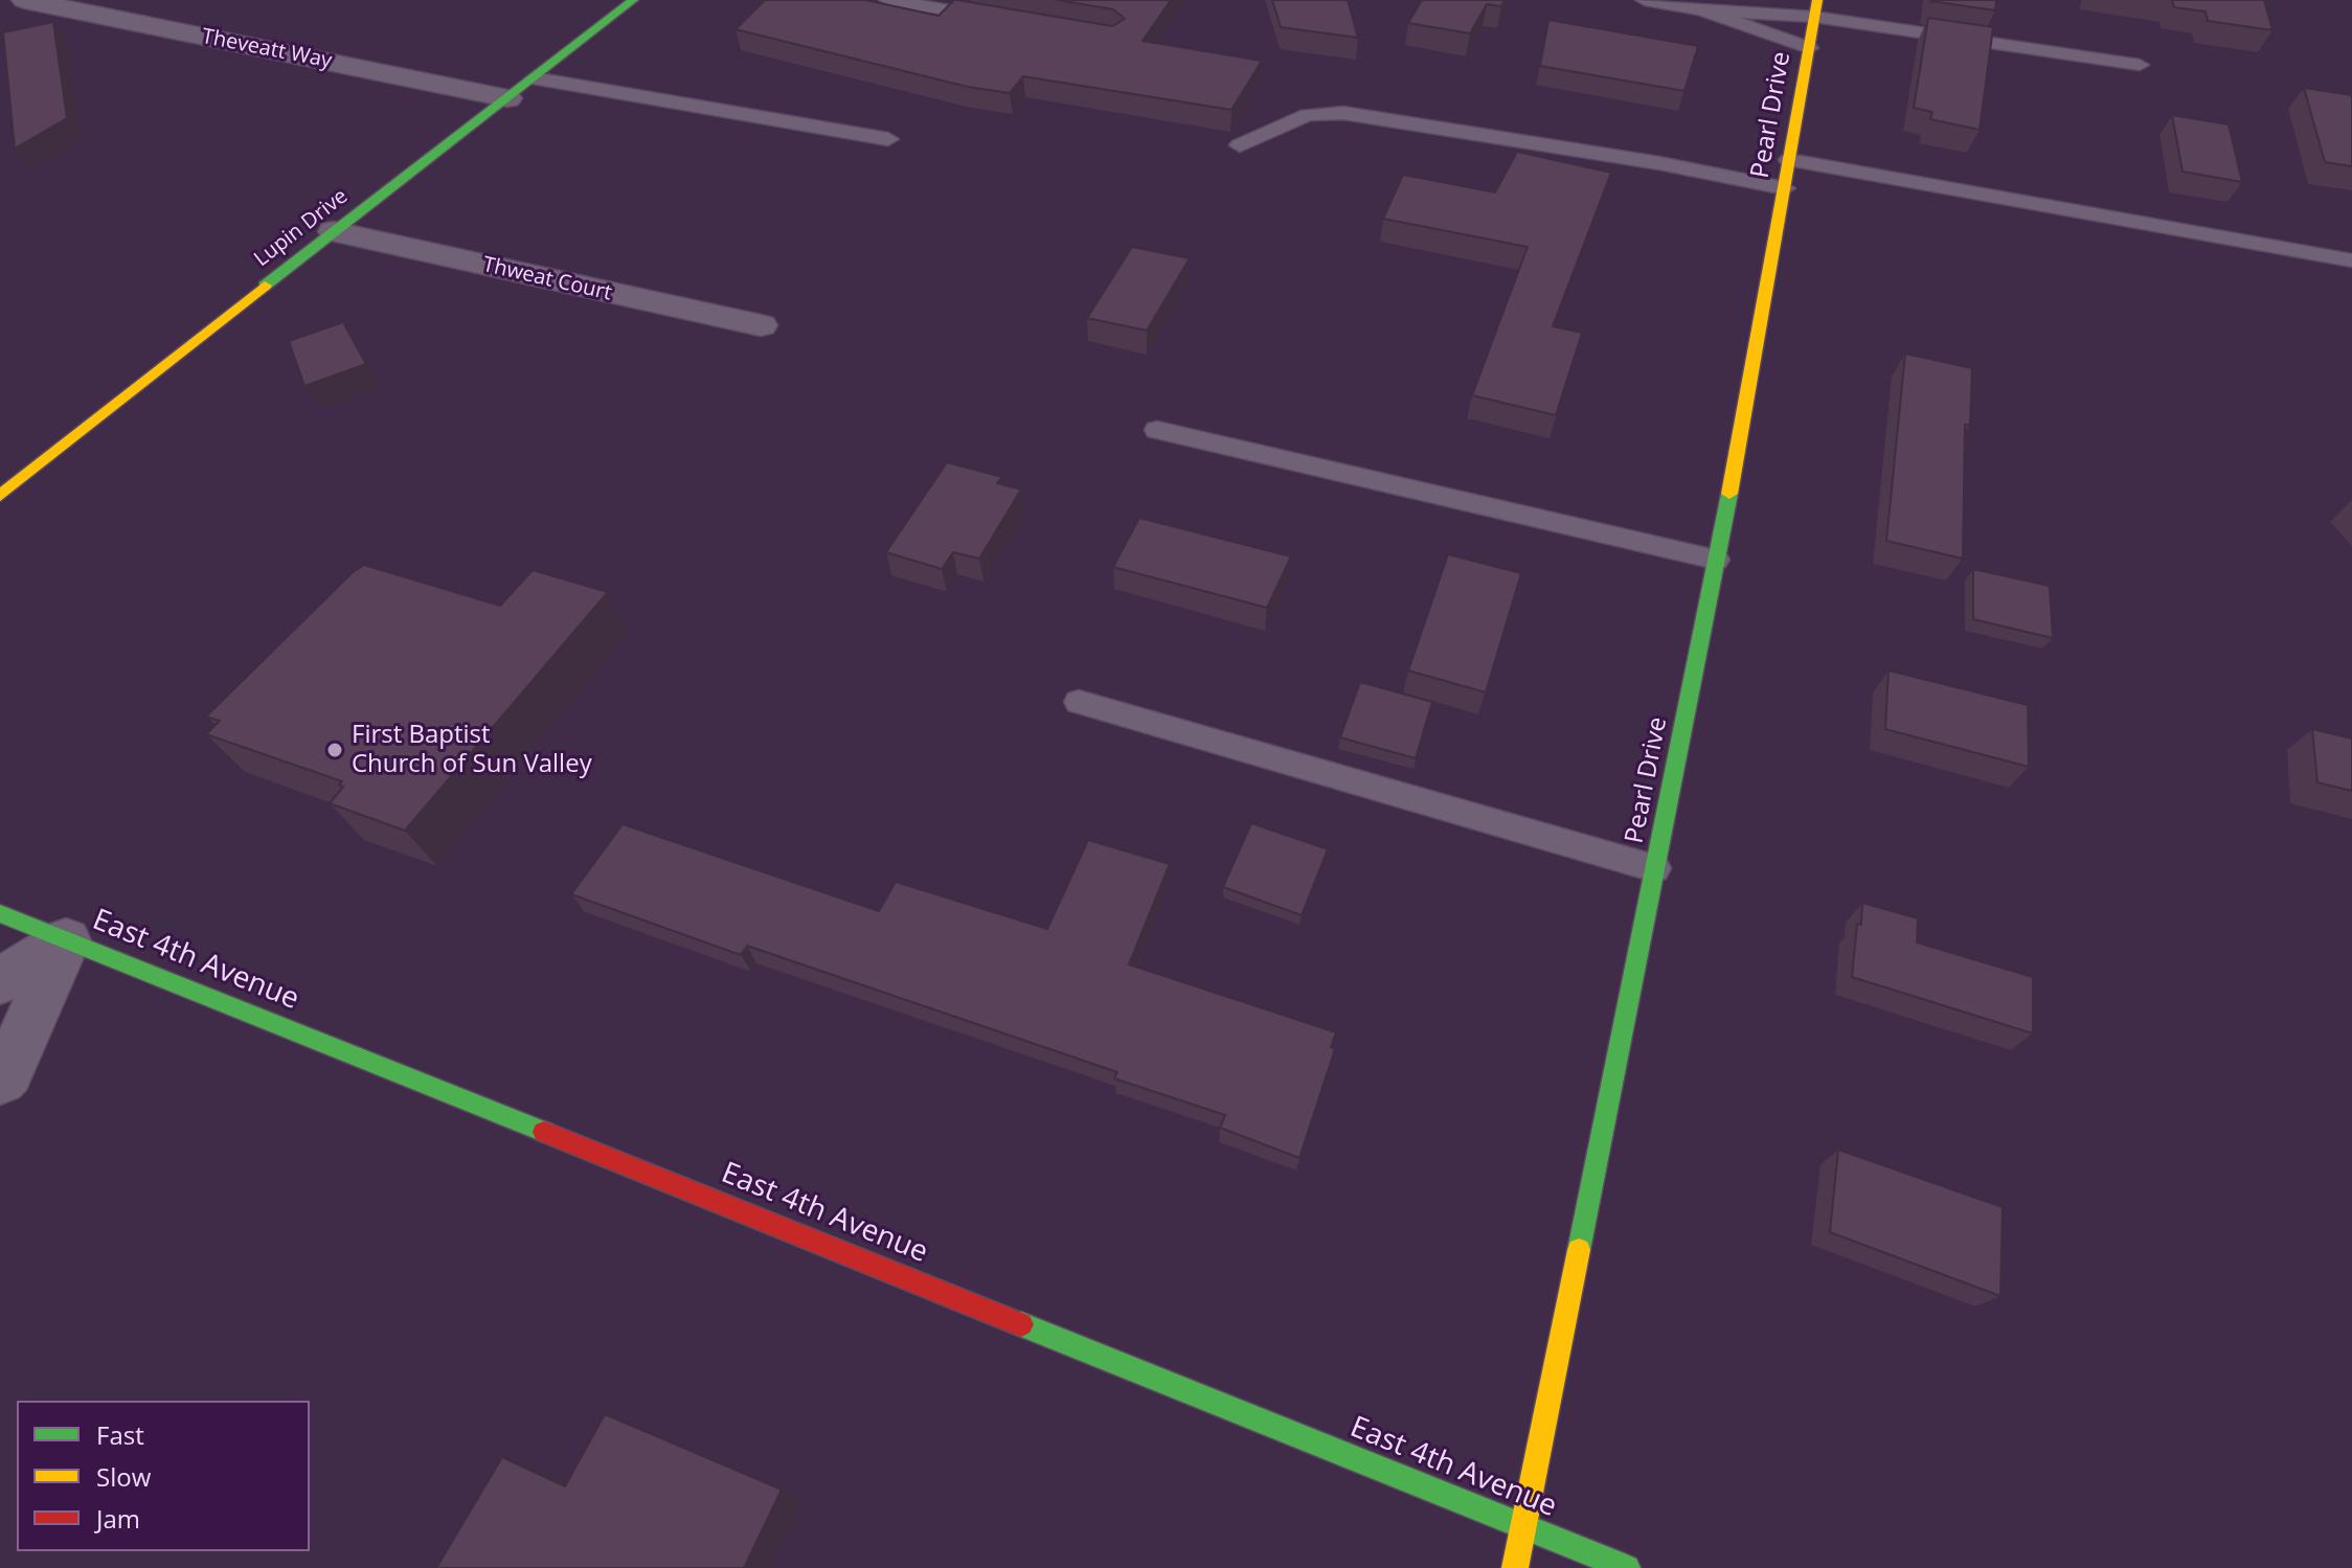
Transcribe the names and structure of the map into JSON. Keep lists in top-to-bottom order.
{
  "streets": {
    "street": [
      "Theveatt Way",
      "Pearl Drive",
      "Lupin Drive",
      "Thweat Court",
      "East 4th Avenue"
    ]
  },
  "crossings": [
    ["Theveatt Way", "Lupin Drive"],
    ["Pearl Drive", "East 4th Avenue"],
    ["Lupin Drive", "Thweat Court"]
  ],
  "places": ["First Baptist Church of Sun Valley"],
  "legend": ["Fast", "Slow", "Jam"]
}
